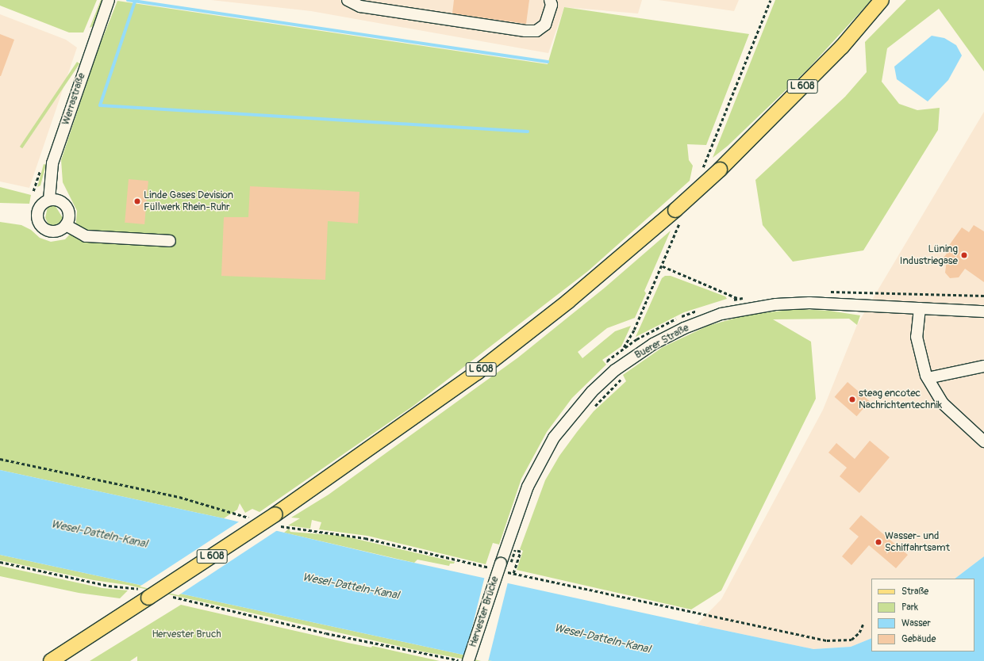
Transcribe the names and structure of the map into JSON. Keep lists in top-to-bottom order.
{
  "streets": {
    "main road": ["L 608"],
    "street": ["Werrastraße", "Buerer Straße", "Hervester Brücke"]
  },
  "crossings": [
    ["Buerer Straße", "Hervester Brücke"]
  ],
  "water": ["Wesel-Datteln-Kanal"],
  "parks": ["Hervester Bruch"],
  "places": [
    "Linde Gases Devision Füllwerk Rhein-Ruhr",
    "Lüning Industriegase",
    "steag encotec Nachrichtentechnik",
    "Wasser- und Schiffahrtsamt"
  ],
  "legend": [
    "Straße",
    "Park",
    "Wasser",
    "Gebäude"
  ]
}
